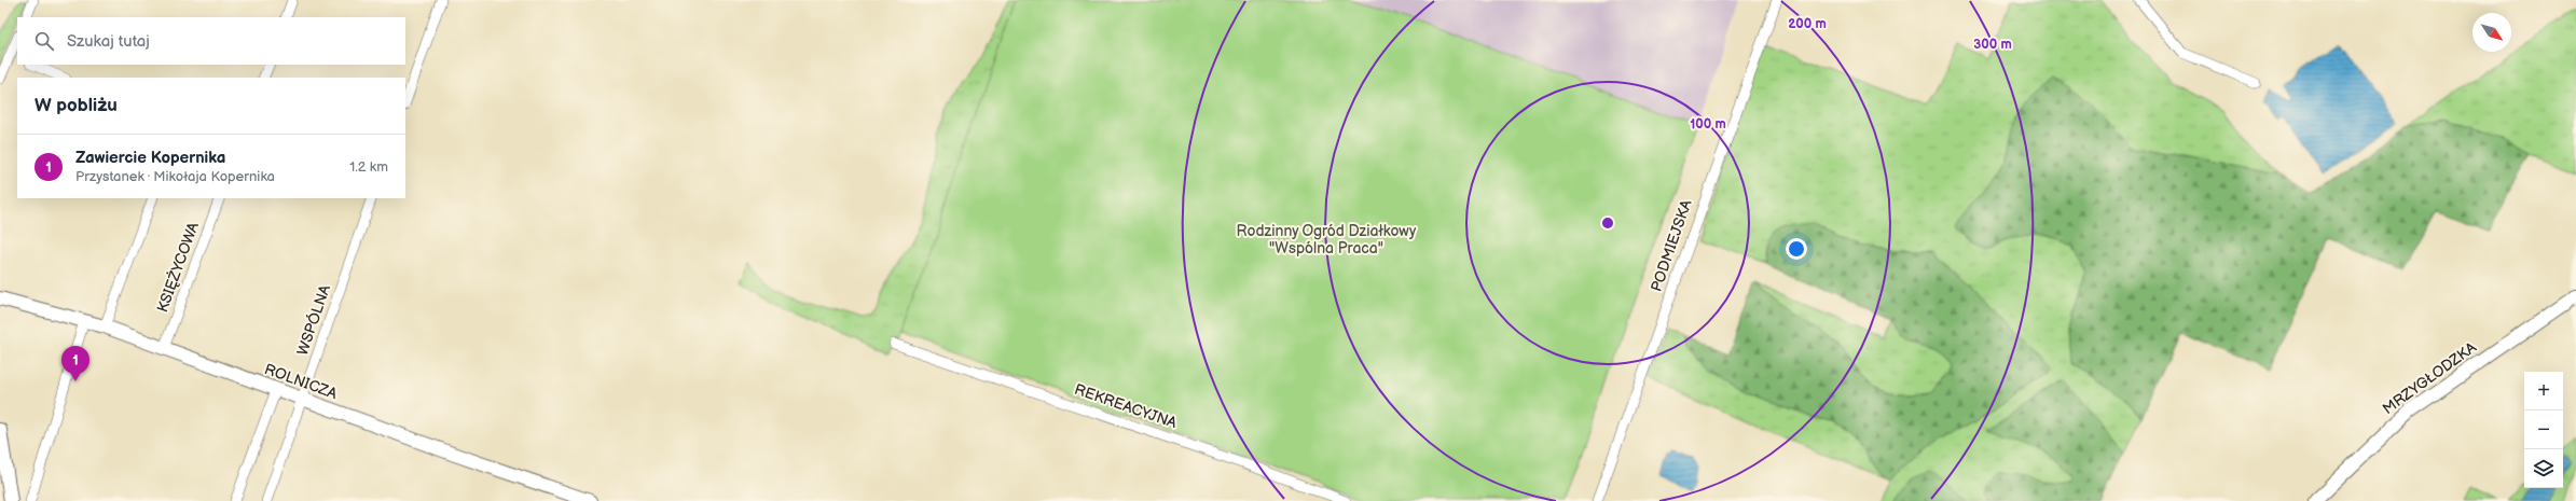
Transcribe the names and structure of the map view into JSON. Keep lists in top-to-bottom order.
{
  "streets": {
    "street": [
      "PODMIEJSKA",
      "KSIĘŻYCOWA",
      "WSPÓLNA",
      "MRZYGŁODZKA",
      "ROLNICZA",
      "REKREACYJNA"
    ]
  },
  "crossings": [
    ["KSIĘŻYCOWA", "ROLNICZA"],
    ["WSPÓLNA", "ROLNICZA"]
  ],
  "parks": ["Rodzinny Ogród Działkowy \"Wspólna Praca\""],
  "north": "bottom right",
  "page": {
    "search": "Szukaj tutaj",
    "heading": "W pobliżu",
    "list": [
      {
        "mark": "1",
        "name": "Zawiercie Kopernika",
        "note": "Przystanek · Mikołaja Kopernika",
        "value": "1.2 km"
      }
    ],
    "pins": "1",
    "map_buttons": ["+", "−"]
  },
  "rings": ["200 m", "300 m", "100 m"]
}
